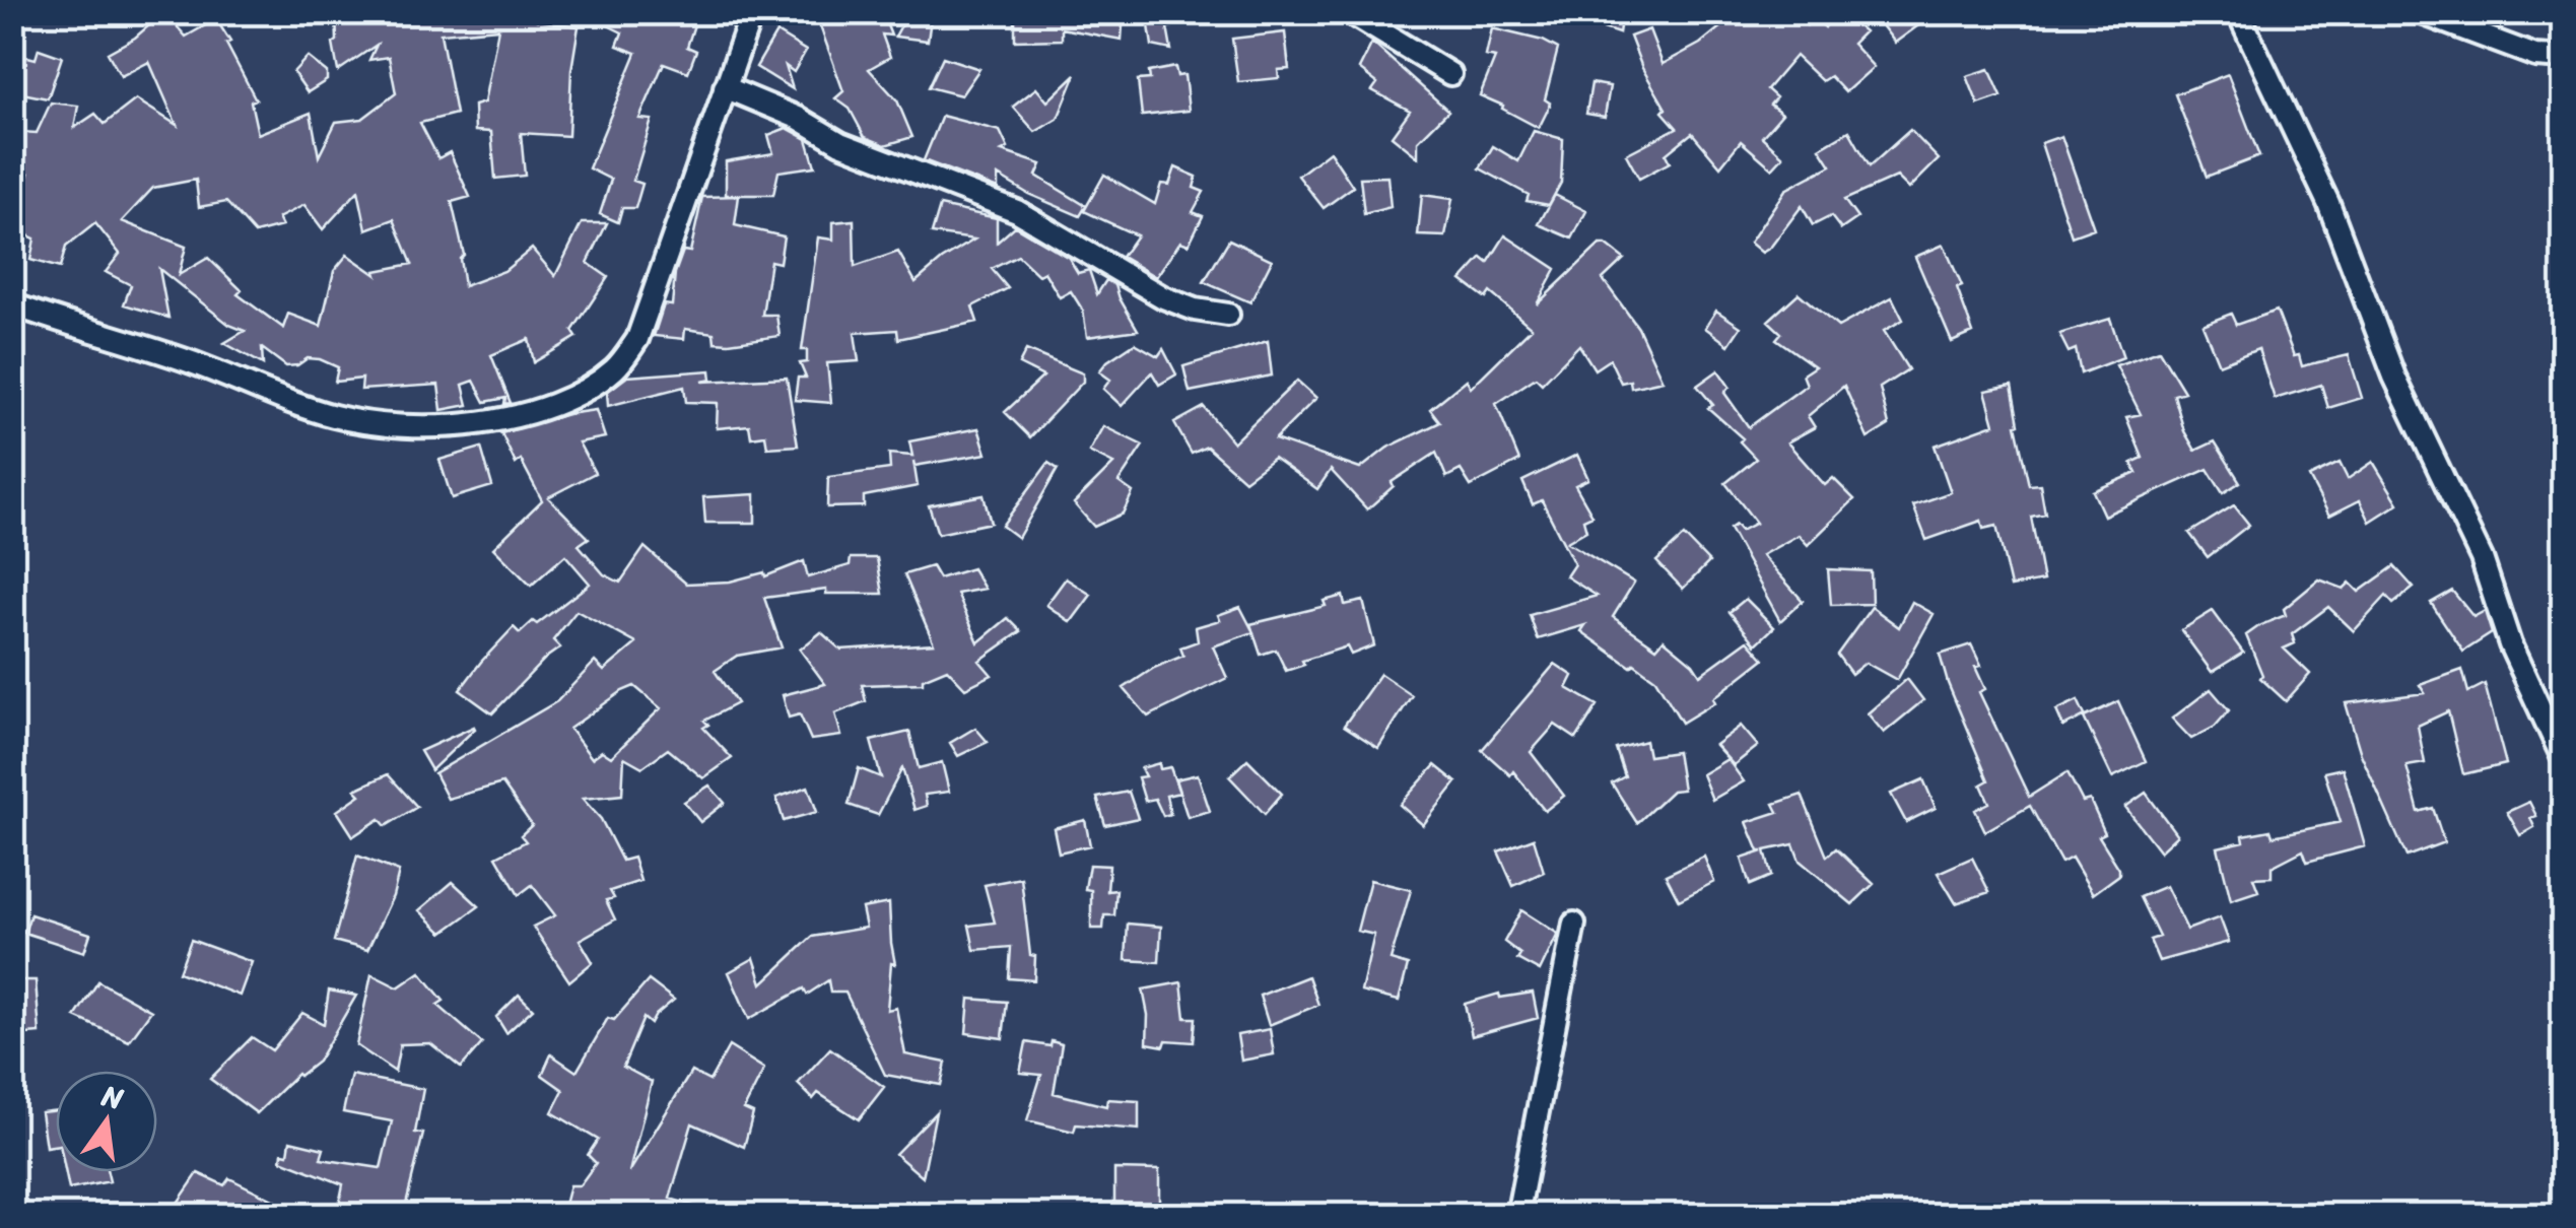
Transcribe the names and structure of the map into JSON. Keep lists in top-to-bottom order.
{
  "north": "top"
}
